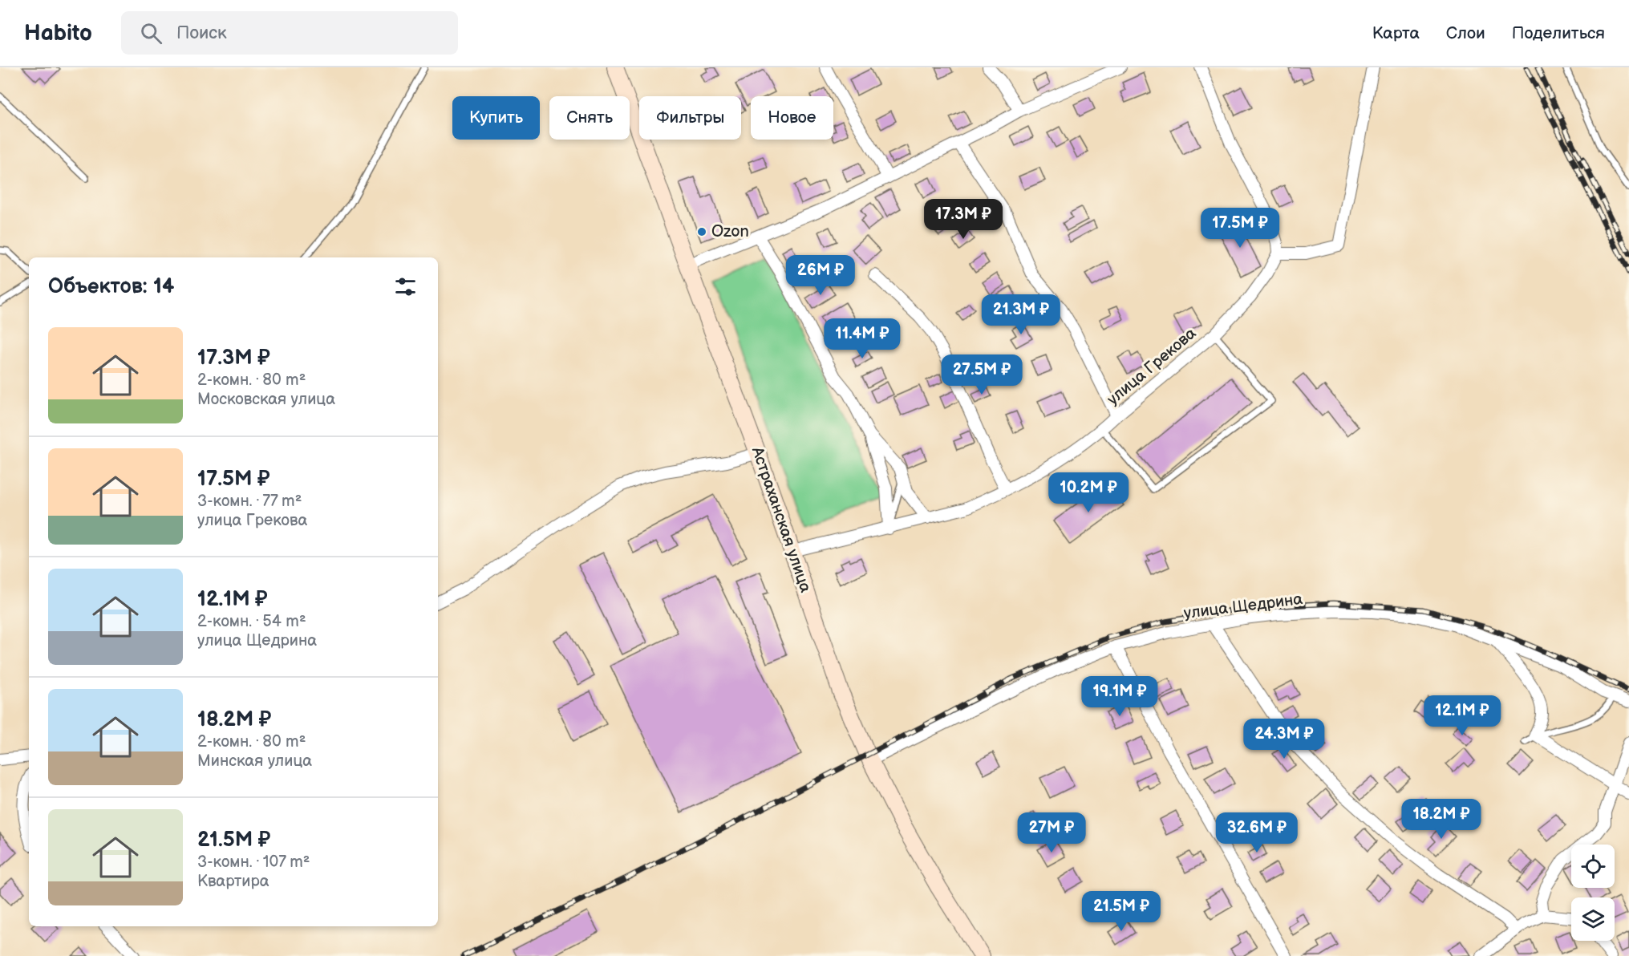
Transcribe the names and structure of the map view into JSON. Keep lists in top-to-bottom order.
{
  "streets": {
    "main road": ["Астраханская улица"],
    "street": ["улица Грекова", "улица Щедрина"]
  },
  "crossings": [
    ["улица Грекова", "Астраханская улица"],
    ["Астраханская улица", "улица Щедрина"]
  ],
  "places": ["Ozon"],
  "page": {
    "header": "Habito",
    "search": "Поиск",
    "nav": ["Карта", "Слои", "Поделиться"],
    "chip": [
      "Купить",
      "Снять",
      "Фильтры",
      "Новое"
    ],
    "price": [
      "17.3M ₽",
      "17.5M ₽",
      "26M ₽",
      "21.3M ₽",
      "11.4M ₽",
      "27.5M ₽",
      "10.2M ₽",
      "19.1M ₽",
      "12.1M ₽",
      "24.3M ₽",
      "18.2M ₽",
      "27M ₽",
      "32.6M ₽",
      "21.5M ₽"
    ],
    "heading": "Объектов: 14",
    "list": [
      {
        "name": "17.3M ₽",
        "note": "2-комн. · 80 m² · Московская улица"
      },
      {
        "name": "17.5M ₽",
        "note": "3-комн. · 77 m² · улица Грекова"
      },
      {
        "name": "12.1M ₽",
        "note": "2-комн. · 54 m² · улица Щедрина"
      },
      {
        "name": "18.2M ₽",
        "note": "2-комн. · 80 m² · Минская улица"
      },
      {
        "name": "21.5M ₽",
        "note": "3-комн. · 107 m² · Квартира"
      }
    ]
  }
}
